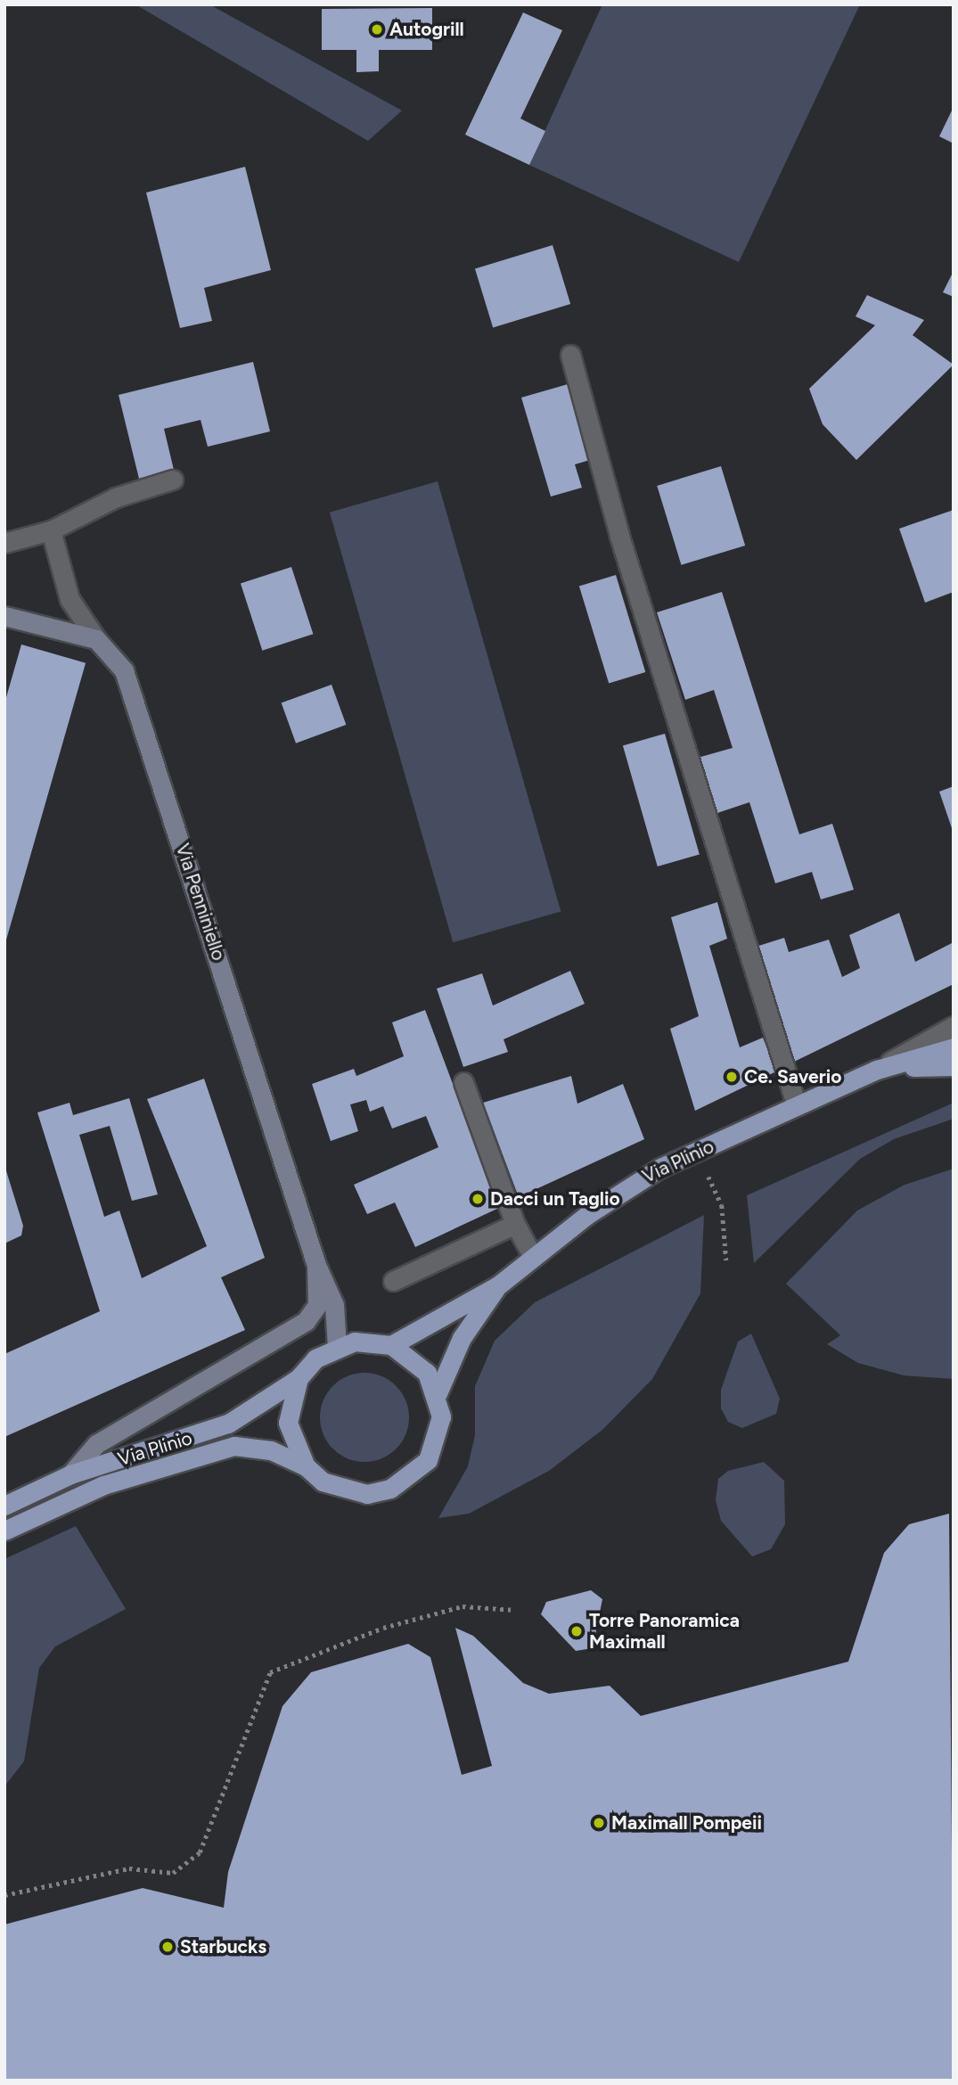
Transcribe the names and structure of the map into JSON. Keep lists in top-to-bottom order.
{
  "streets": {
    "main road": ["Via Plinio"],
    "street": ["Via Penniniello"]
  },
  "crossings": [
    ["Via Penniniello", "Via Plinio"]
  ],
  "places": [
    "Autogrill",
    "Ce. Saverio",
    "Dacci un Taglio",
    "Torre Panoramica Maximall",
    "Maximall Pompeii",
    "Starbucks"
  ]
}
